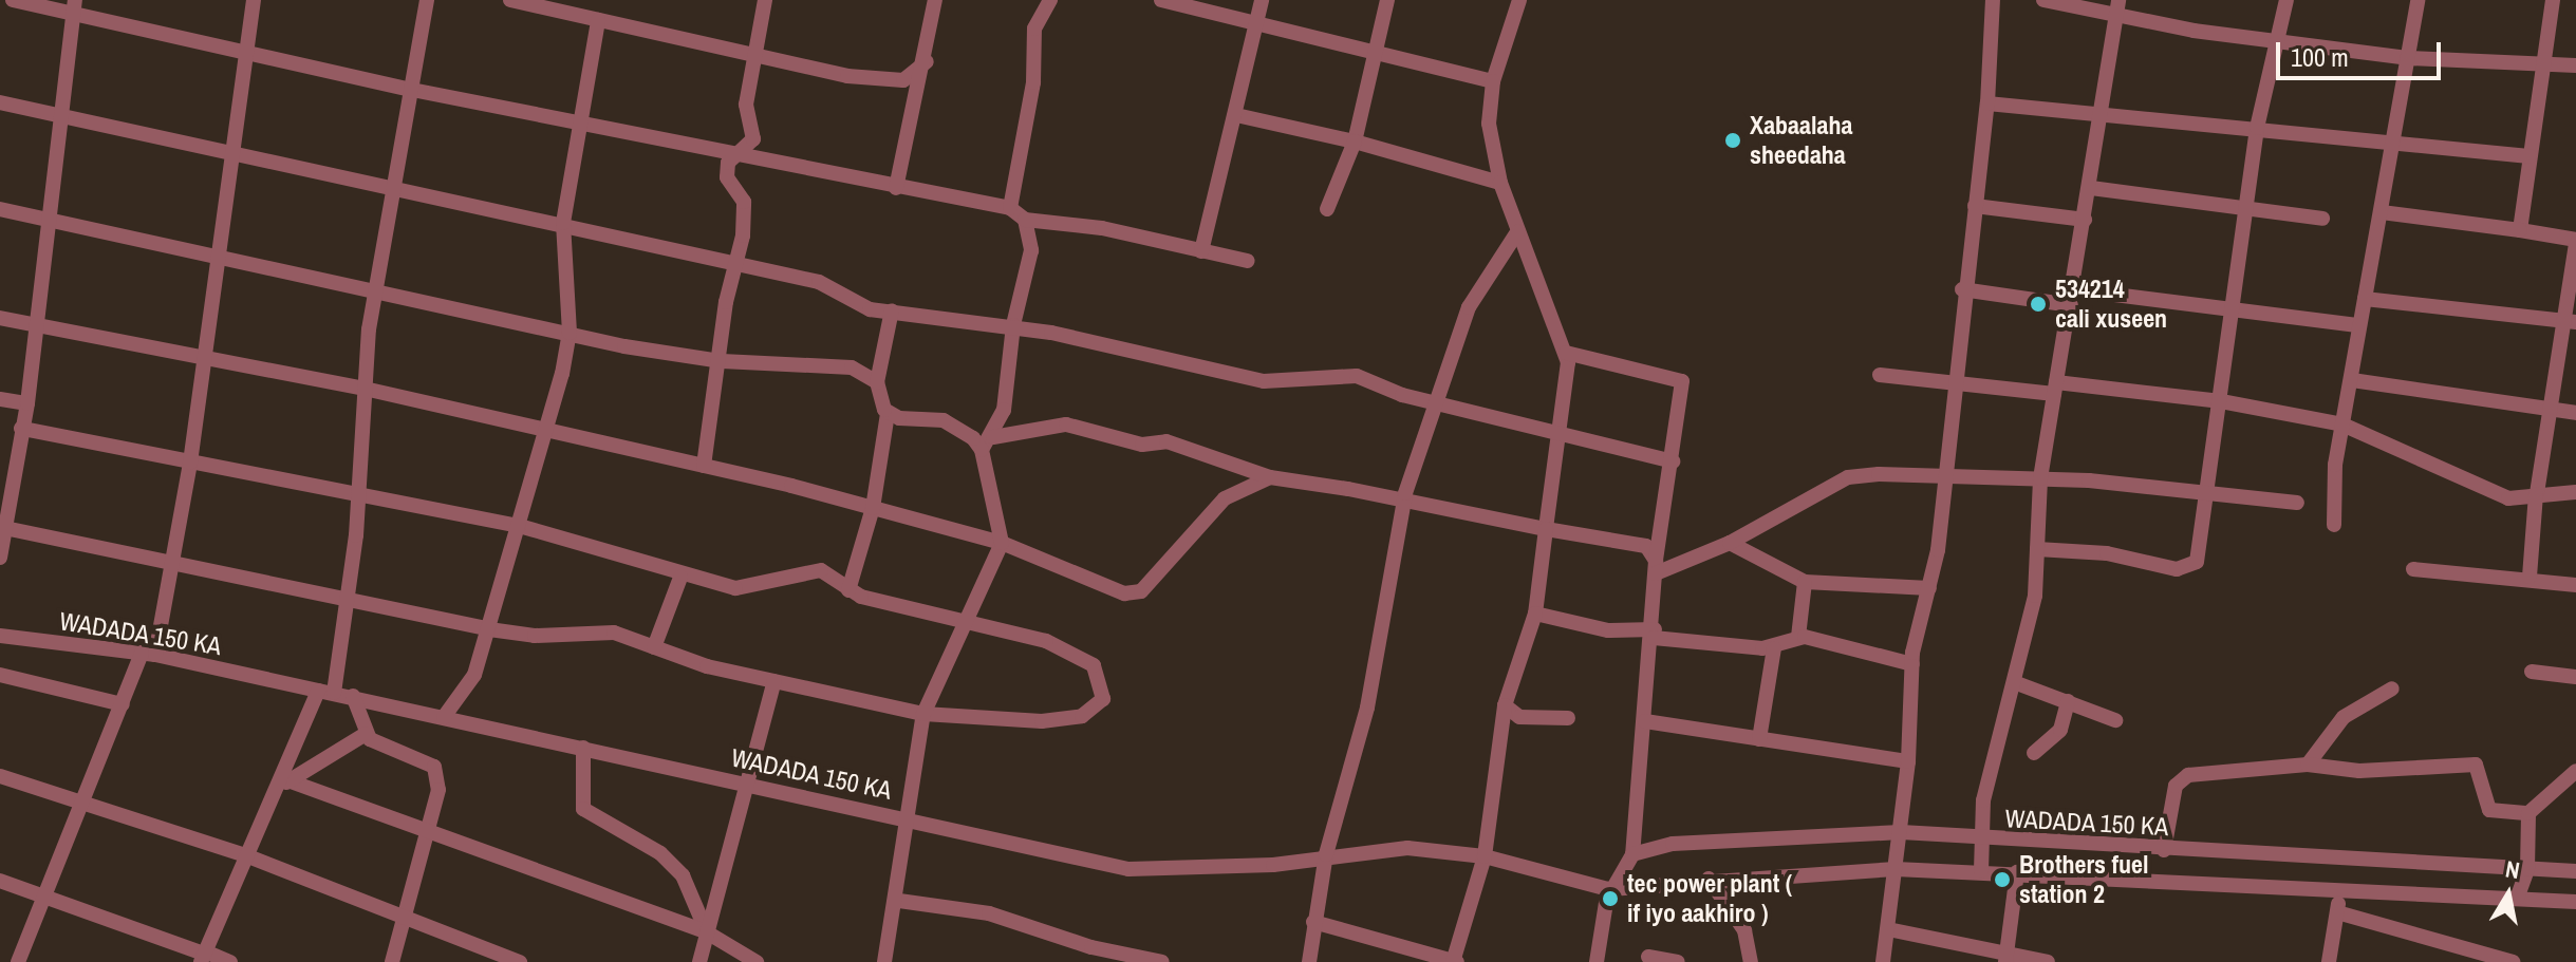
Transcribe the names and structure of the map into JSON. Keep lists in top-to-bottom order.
{
  "streets": {
    "street": ["WADADA 150 KA"]
  },
  "places": [
    "Xabaalaha sheedaha",
    "534214 cali xuseen",
    "Brothers fuel station 2",
    "tec power plant ( if iyo aakhiro )"
  ],
  "scale_bar": "100 m",
  "north": "top"
}
